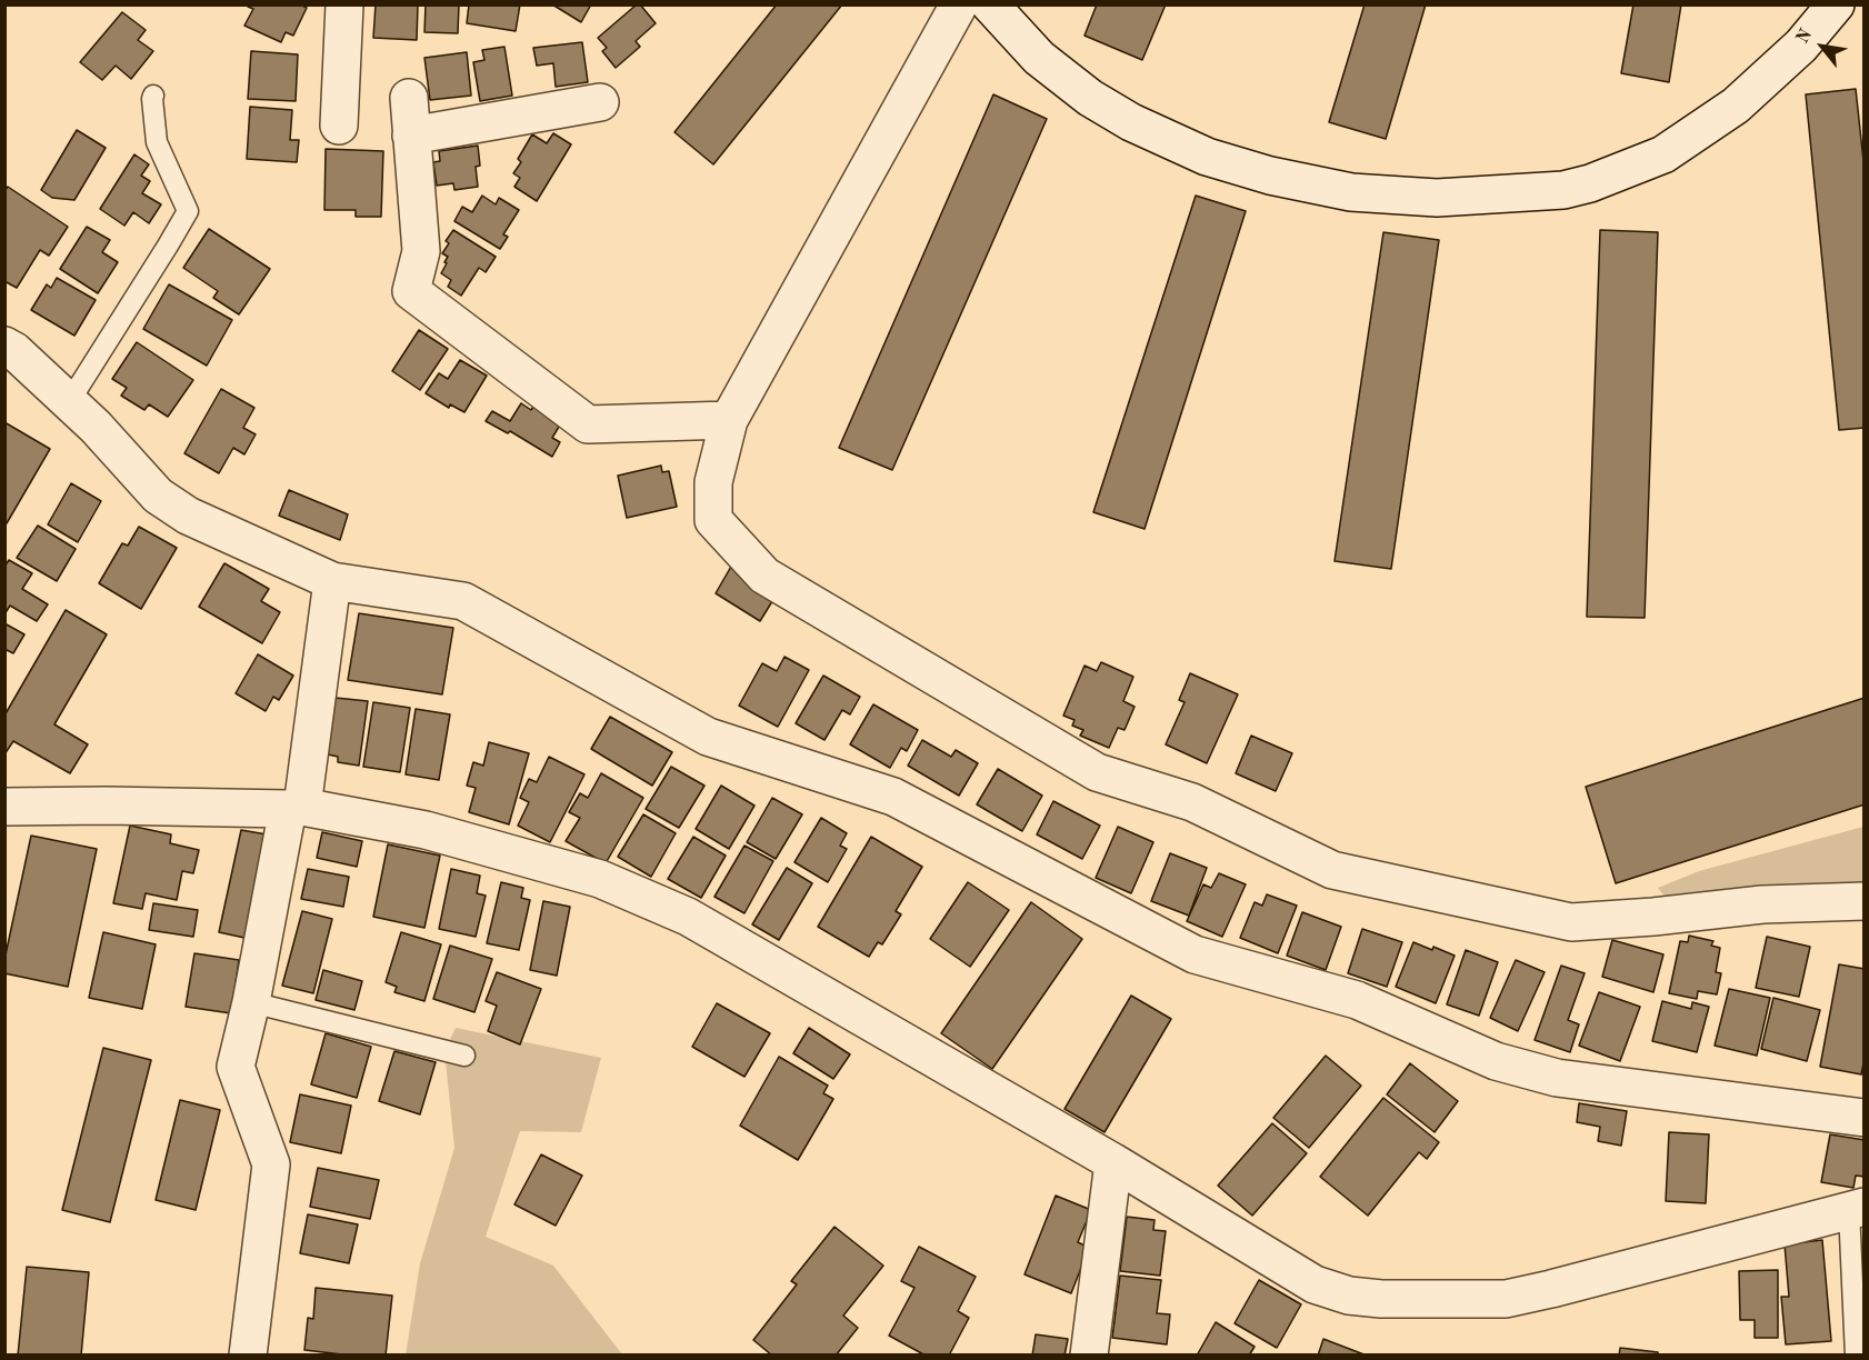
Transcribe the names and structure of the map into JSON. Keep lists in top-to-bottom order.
{
  "north": "top left"
}
